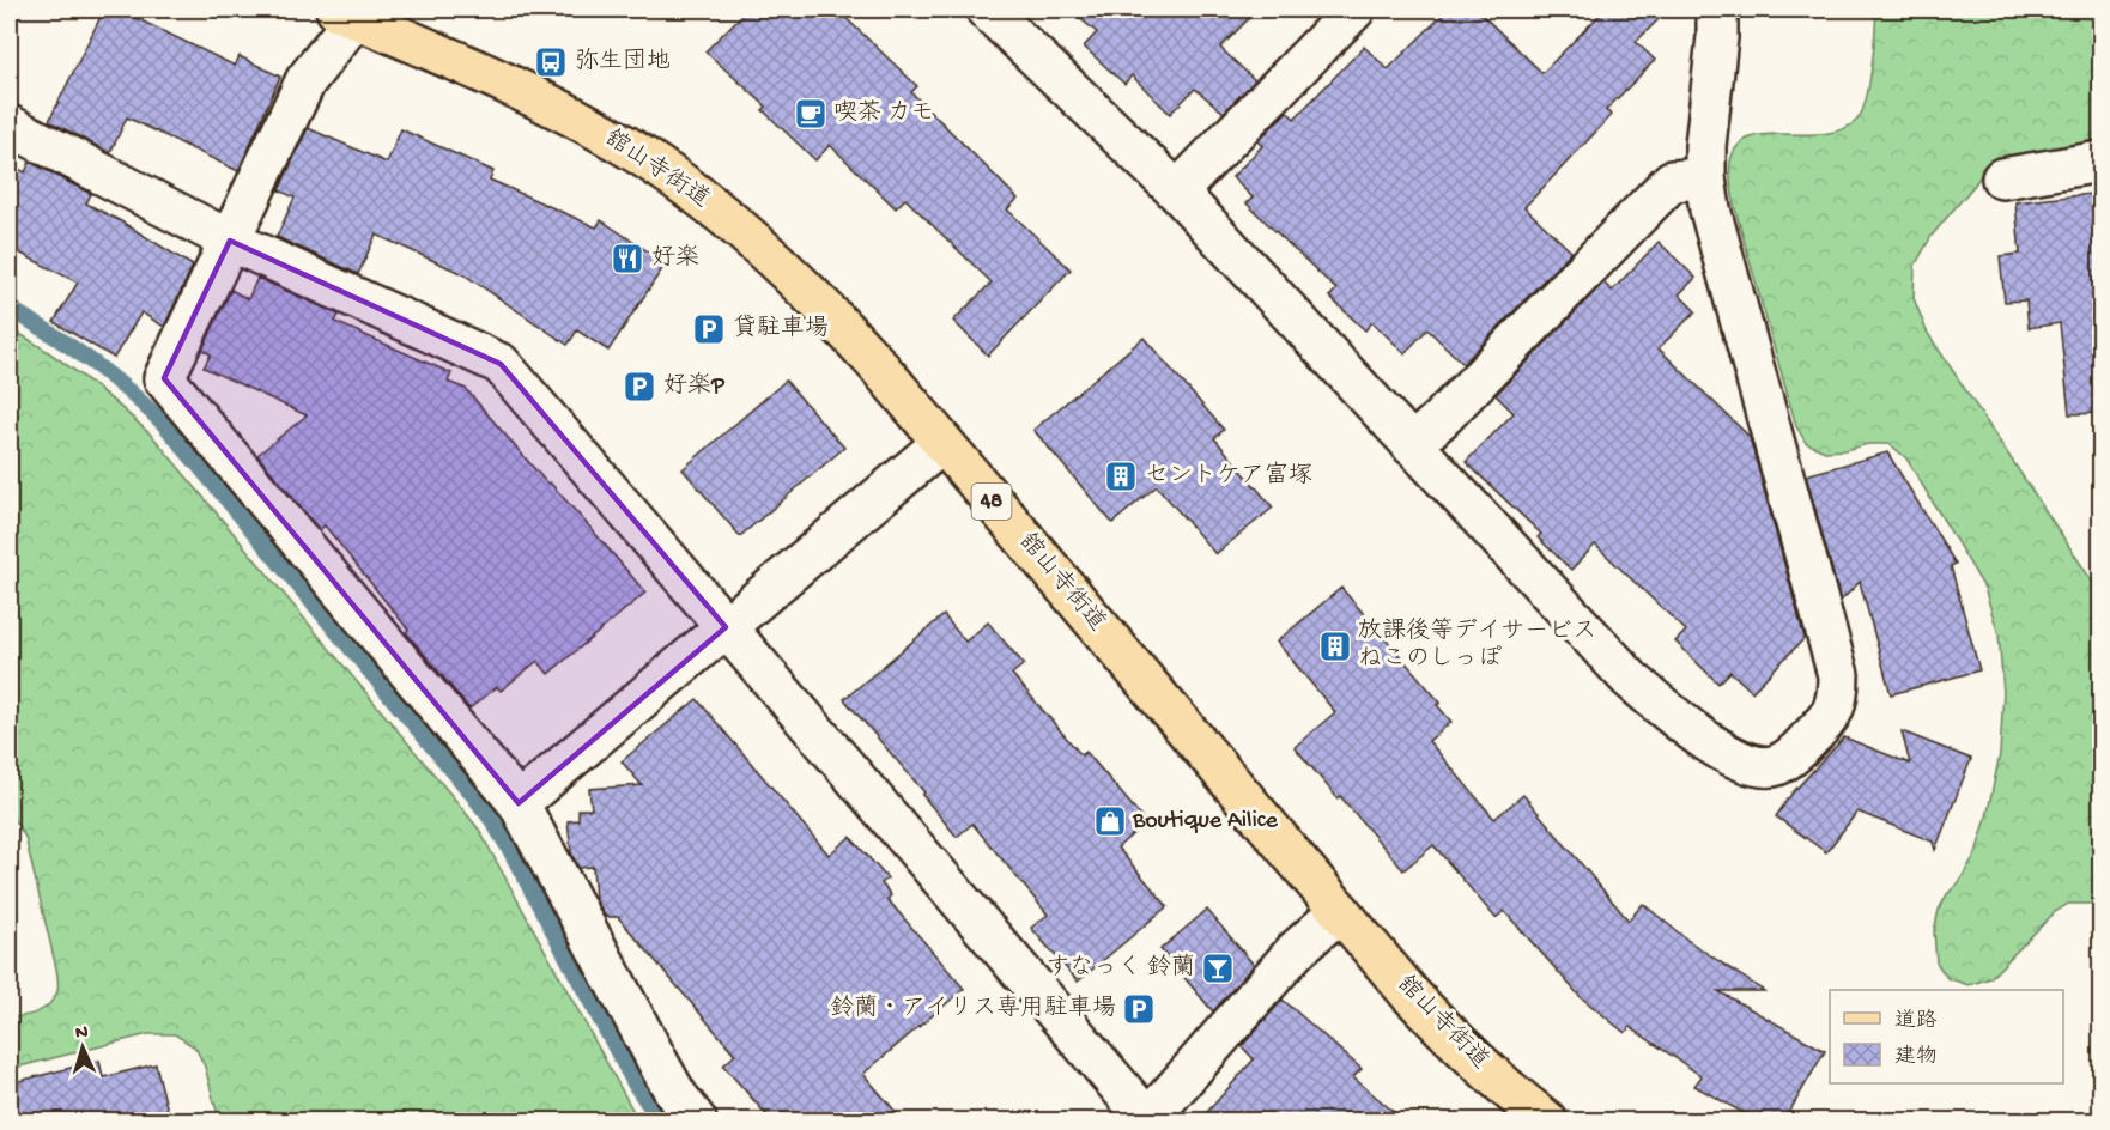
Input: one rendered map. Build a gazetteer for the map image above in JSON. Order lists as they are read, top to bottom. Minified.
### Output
{"streets":{"main road":["舘山寺街道","48"]},"places":{"bus stop":["弥生団地"],"cafe":["喫茶 カモ"],"restaurant":["好楽"],"parking":["貸駐車場","好楽P","鈴蘭・アイリス専用駐車場"],"building":["セントケア富塚","放課後等デイサービス ねこのしっぽ"],"shop":["Boutique Ailice"],"bar":["すなっく 鈴蘭"]},"legend":["道路","建物"],"north":"top"}
